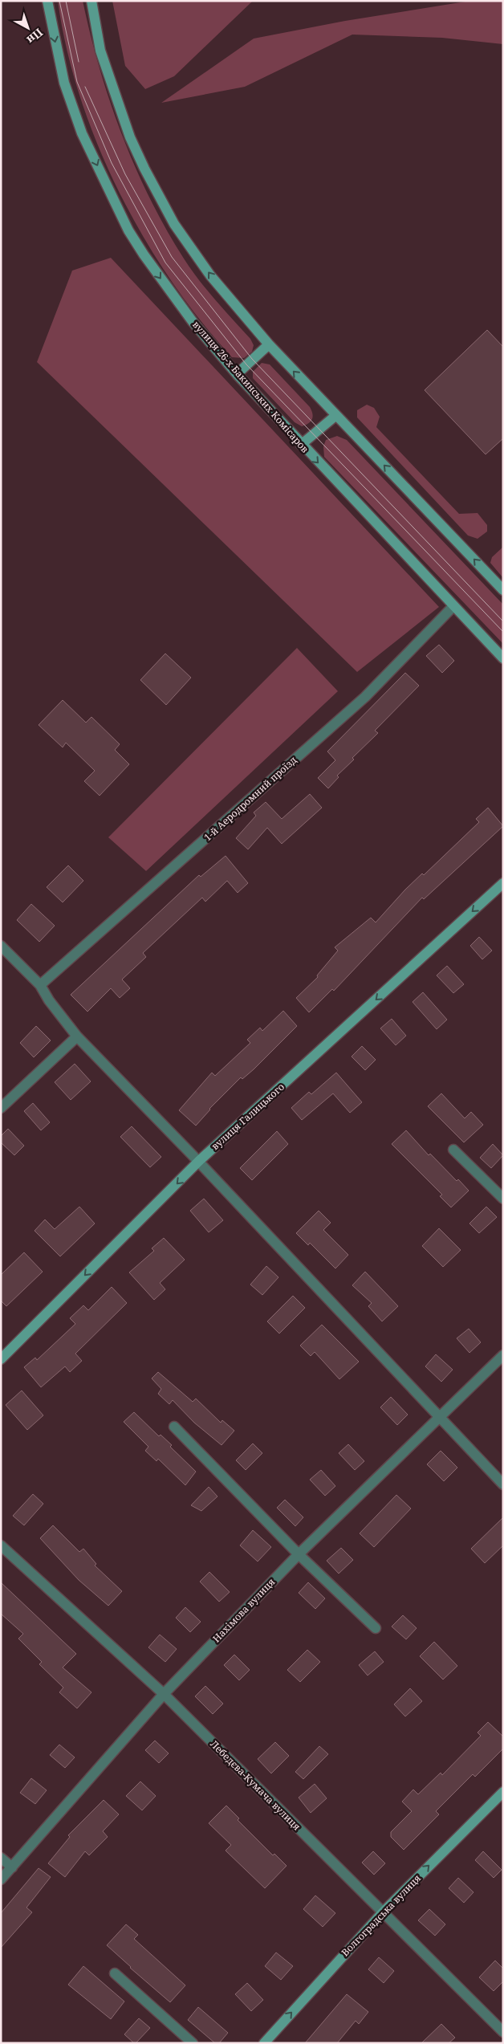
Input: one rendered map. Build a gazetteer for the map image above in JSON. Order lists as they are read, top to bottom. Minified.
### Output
{"streets":{"street":["вулиця 26-х Бакинських Комісаров","1-й Аеродромний проїзд","вулиця Галицького","Нахімова вулиця","Лебедєва-Кумача вулиця","Волгоградська вулиця"]},"crossings":[["вулиця 26-х Бакинських Комісаров","1-й Аеродромний проїзд"],["Нахімова вулиця","Лебедєва-Кумача вулиця"],["Лебедєва-Кумача вулиця","Волгоградська вулиця"]],"one_way":["вулиця Галицького","Волгоградська вулиця"],"north":"bottom right"}
